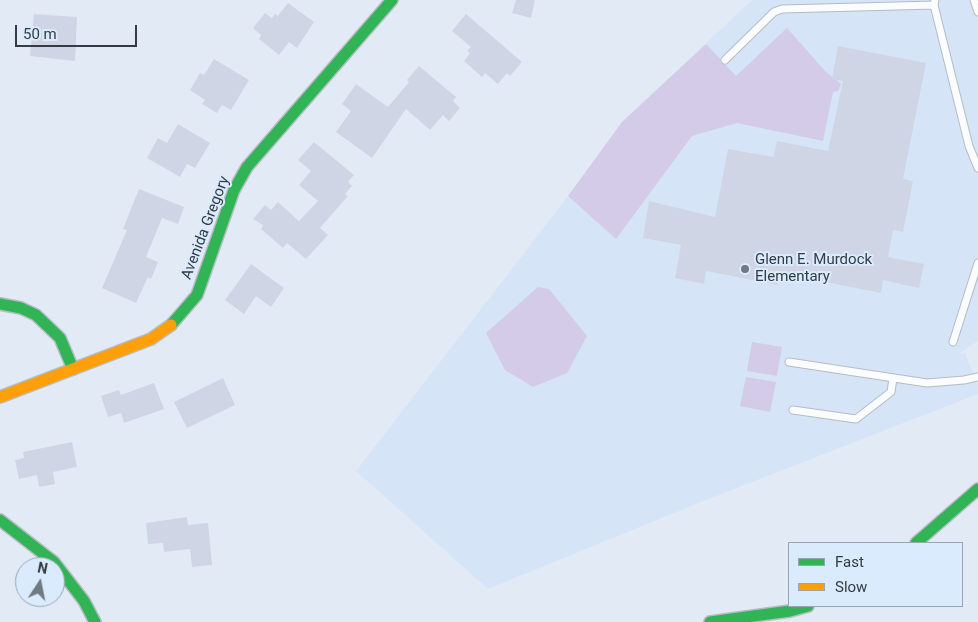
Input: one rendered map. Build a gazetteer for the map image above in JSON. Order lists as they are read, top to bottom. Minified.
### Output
{"streets":{"street":["Avenida Gregory"]},"places":["Glenn E. Murdock Elementary"],"legend":["Fast","Slow"],"scale_bar":"50 m","north":"top"}
